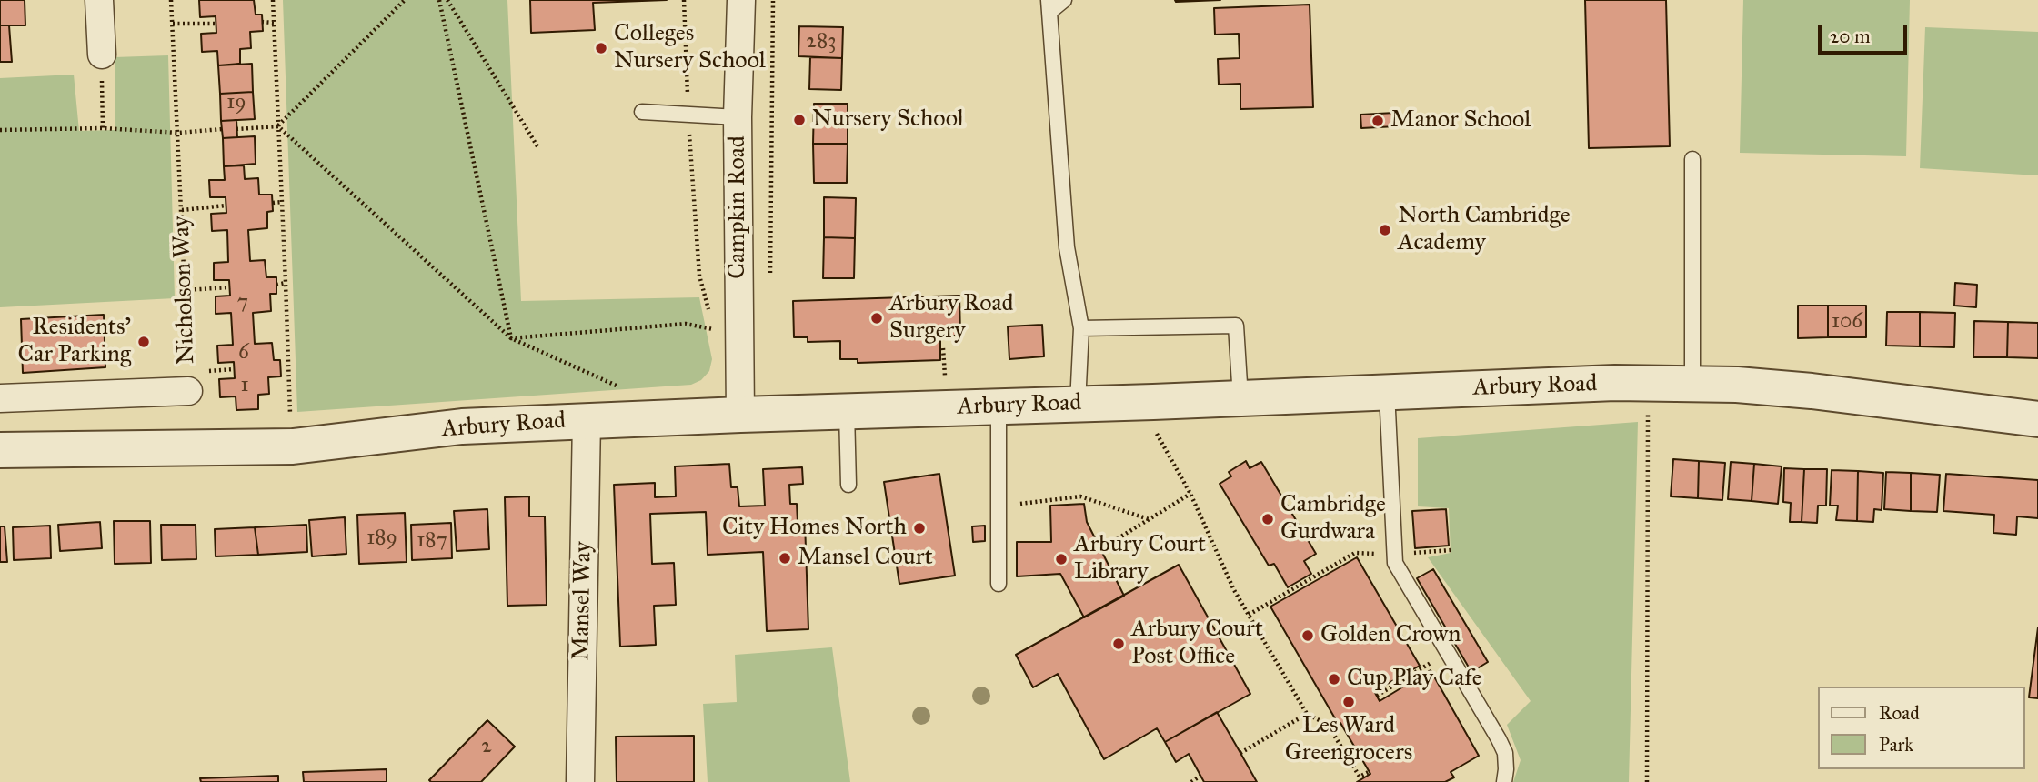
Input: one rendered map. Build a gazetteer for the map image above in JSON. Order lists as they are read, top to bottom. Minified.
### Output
{"streets":{"street":["Campkin Road","Nicholson Way","Arbury Road","Mansel Way"]},"crossings":[["Campkin Road","Arbury Road"],["Arbury Road","Mansel Way"]],"places":["Colleges Nursery School","Nursery School","Manor School","North Cambridge Academy","Arbury Road Surgery","Residents' Car Parking","Cambridge Gurdwara","City Homes North","Mansel Court","Arbury Court Library","Golden Crown","Arbury Court Post Office","Cup Play Cafe","Les Ward Greengrocers"],"house_numbers":["283","19","7","106","6","1","189","187","2"],"legend":["Road","Park"],"scale_bar":"20 m"}
